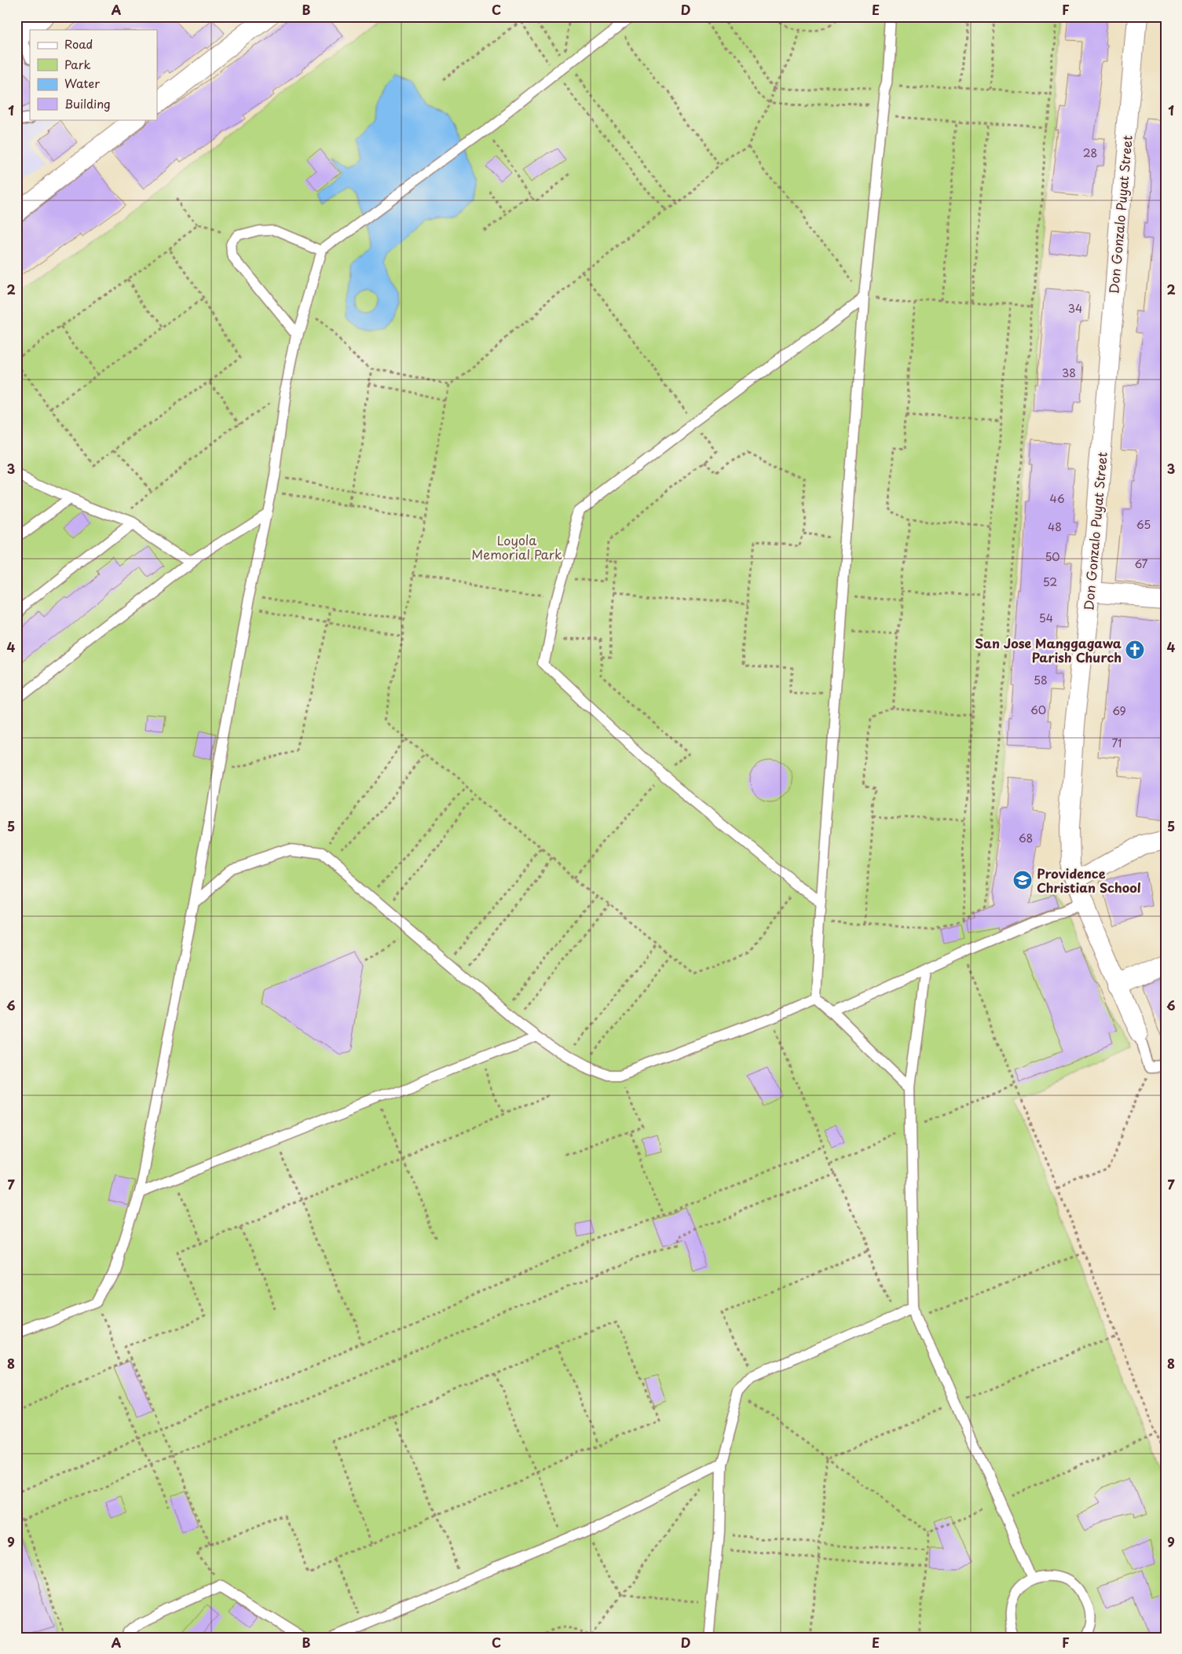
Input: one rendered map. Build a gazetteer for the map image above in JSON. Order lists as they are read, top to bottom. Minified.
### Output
{"streets":{"street":["Don Gonzalo Puyat Street"]},"parks":["Loyola Memorial Park"],"places":{"church":["San Jose Manggagawa Parish Church"],"school or university":["Providence Christian School"]},"house_numbers":["28","34","38","46","65","48","50","67","52","54","58","60","69","71","68"],"legend":["Road","Park","Water","Building"],"grid":{"columns":["A","B","C","D","E","F"],"rows":["1","2","3","4","5","6","7","8","9"]}}
